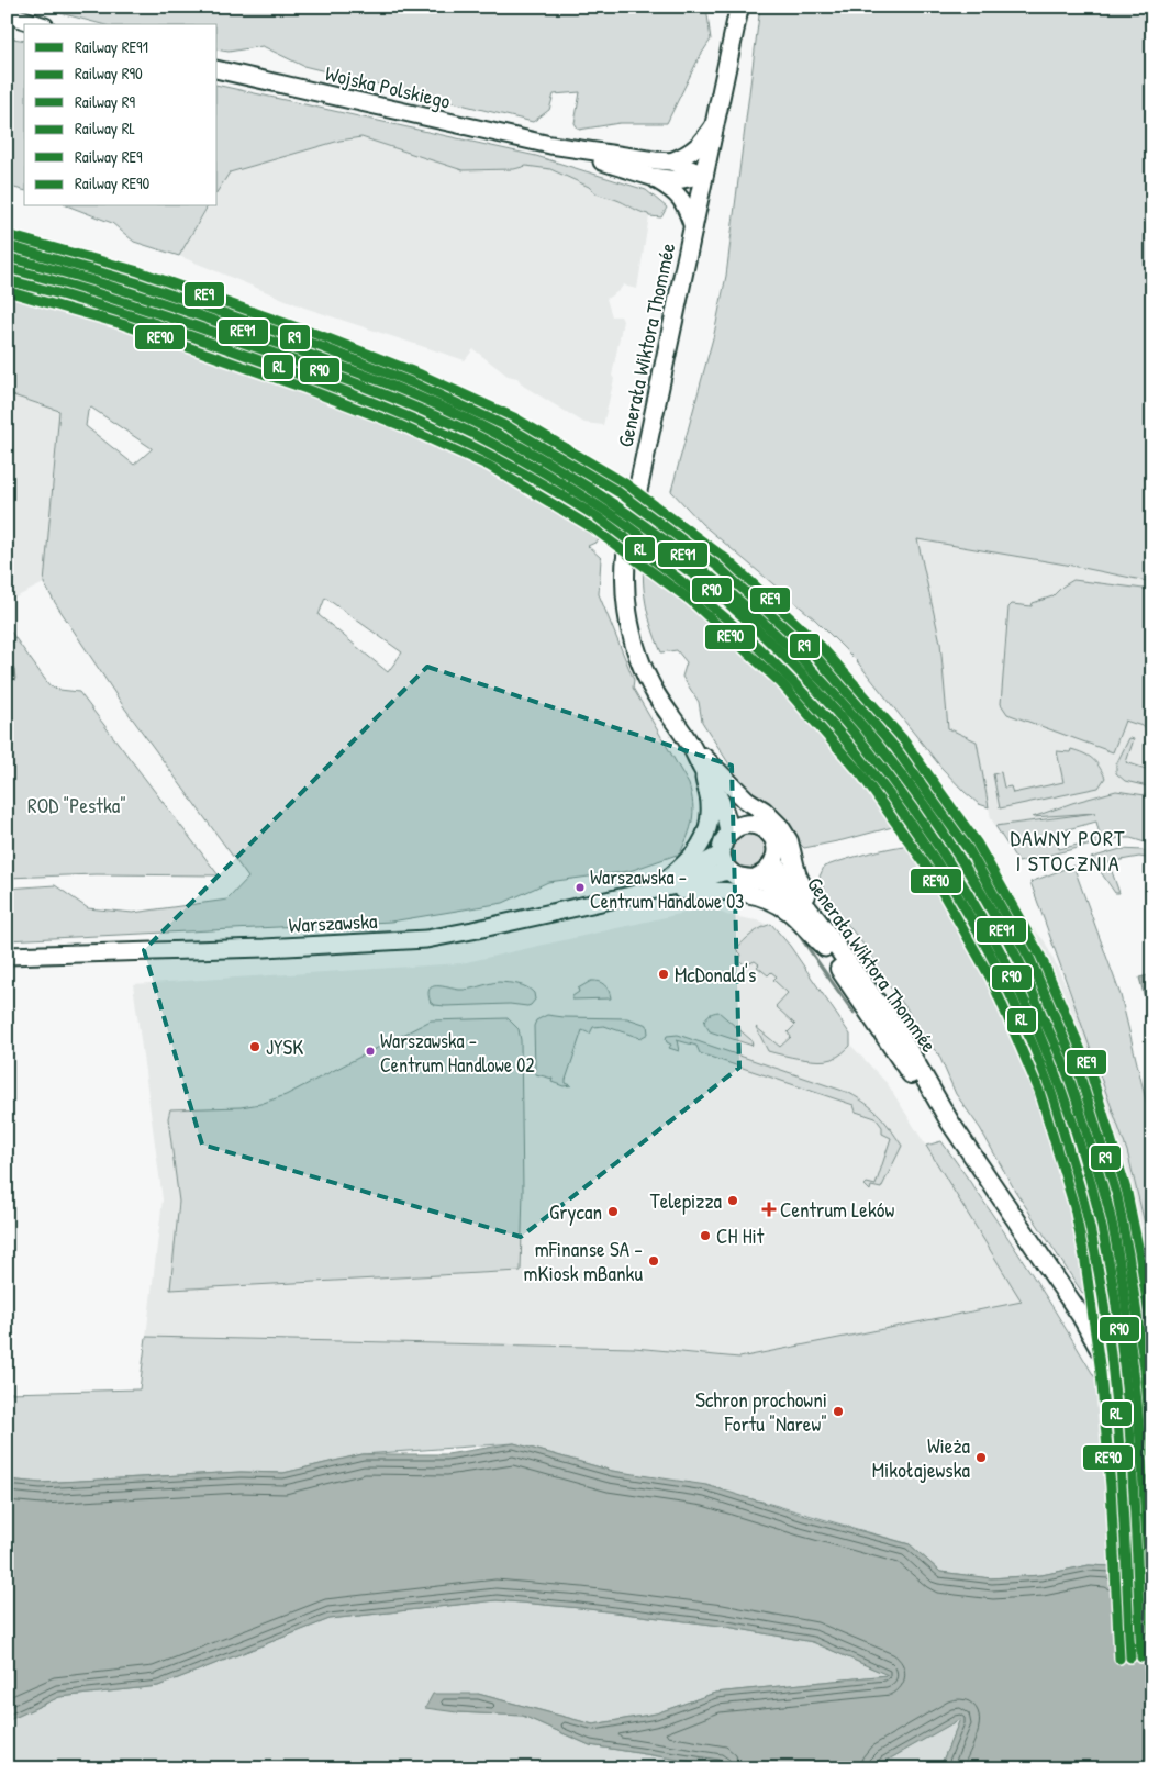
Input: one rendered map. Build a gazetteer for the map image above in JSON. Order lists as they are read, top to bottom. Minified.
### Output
{"streets":{"main road":["Wojska Polskiego","Generała Wiktora Thommée","Warszawska"]},"crossings":[["Wojska Polskiego","Generała Wiktora Thommée"],["Generała Wiktora Thommée","Warszawska"]],"districts":["DAWNY PORT I STOCZNIA"],"parks":["ROD \"Pestka\""],"places":{"other":["Warszawska - Centrum Handlowe 03","McDonald's","JYSK","Warszawska - Centrum Handlowe 02","Telepizza","Grycan","CH Hit","mFinanse SA - mKiosk mBanku","Schron prochowni Fortu \"Narew\"","Wieża Mikołajewska"],"health":["Centrum Leków"]},"lines":["rail line RE9","rail line R9","rail line RE91","rail line R90","rail line RL","rail line RE90"],"legend":["Railway RE91","Railway R90","Railway R9","Railway RL","Railway RE9","Railway RE90"]}
